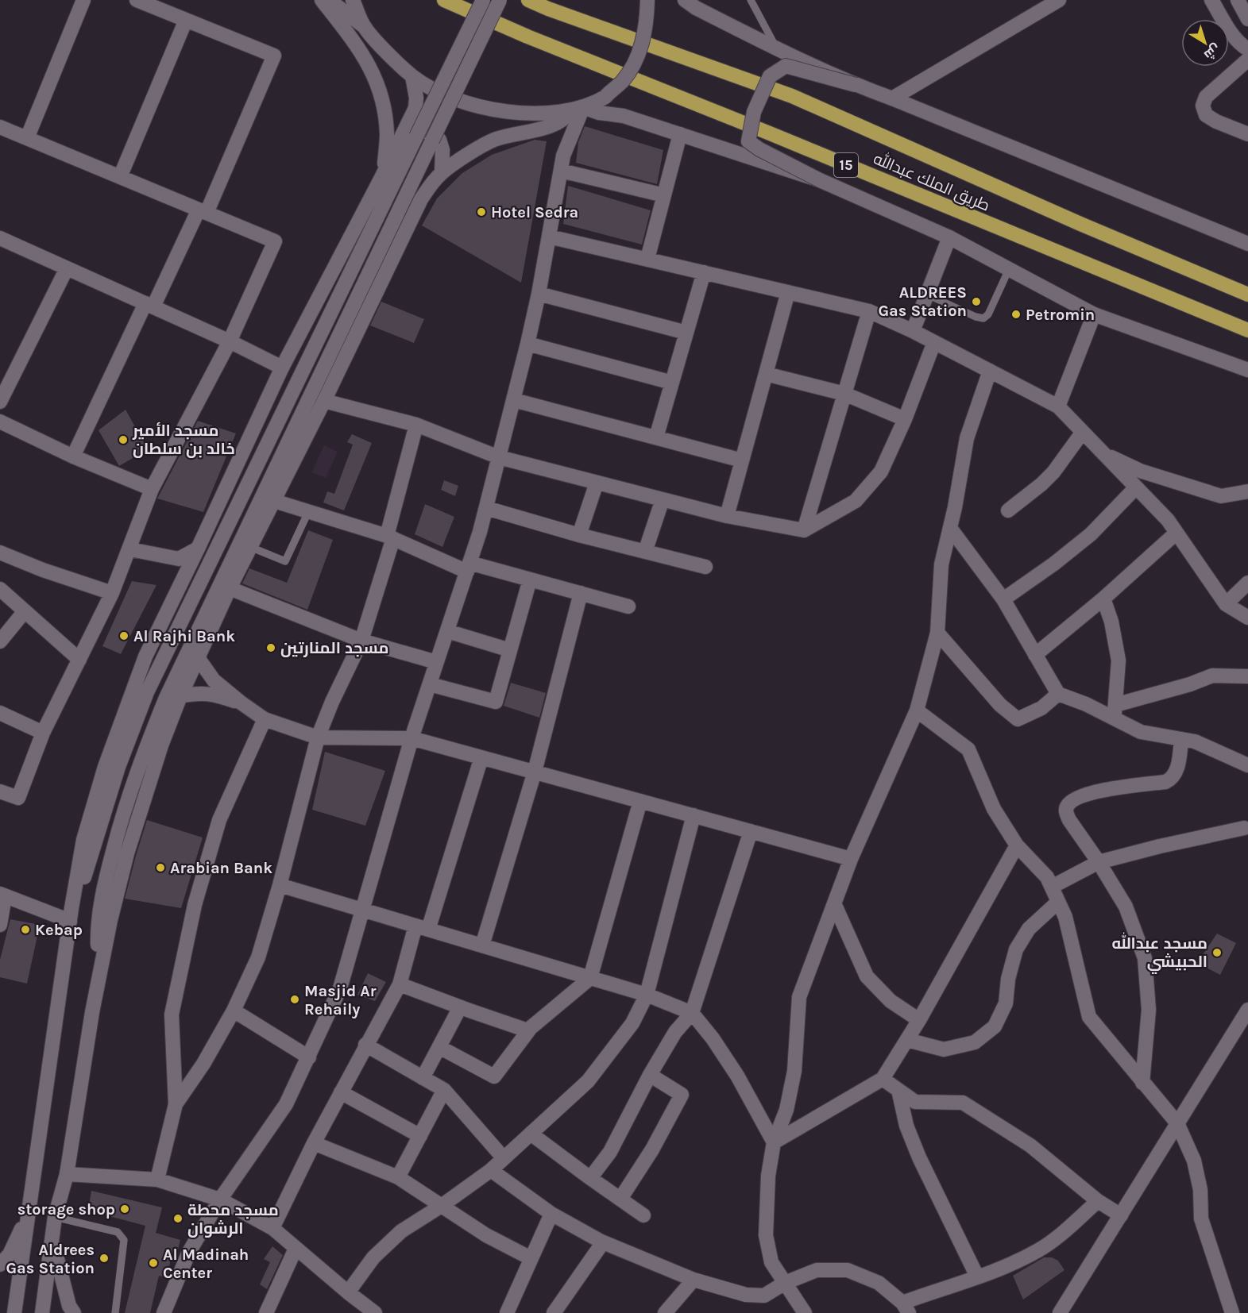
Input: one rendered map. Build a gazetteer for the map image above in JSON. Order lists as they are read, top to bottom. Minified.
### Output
{"streets":{"highway":["15","طريق الملك عبدالله"]},"places":["Hotel Sedra","ALDREES Gas Station","Petromin","مسجد الأمير خالد بن سلطان","Al Rajhi Bank","مسجد المنارتين","Arabian Bank","Kebap","مسجد عبدالله الحبيشي","Masjid Ar Rehaily","storage shop","مسجد محطة الرشوان","Aldrees Gas Station","Al Madinah Center"],"north":"bottom right"}
